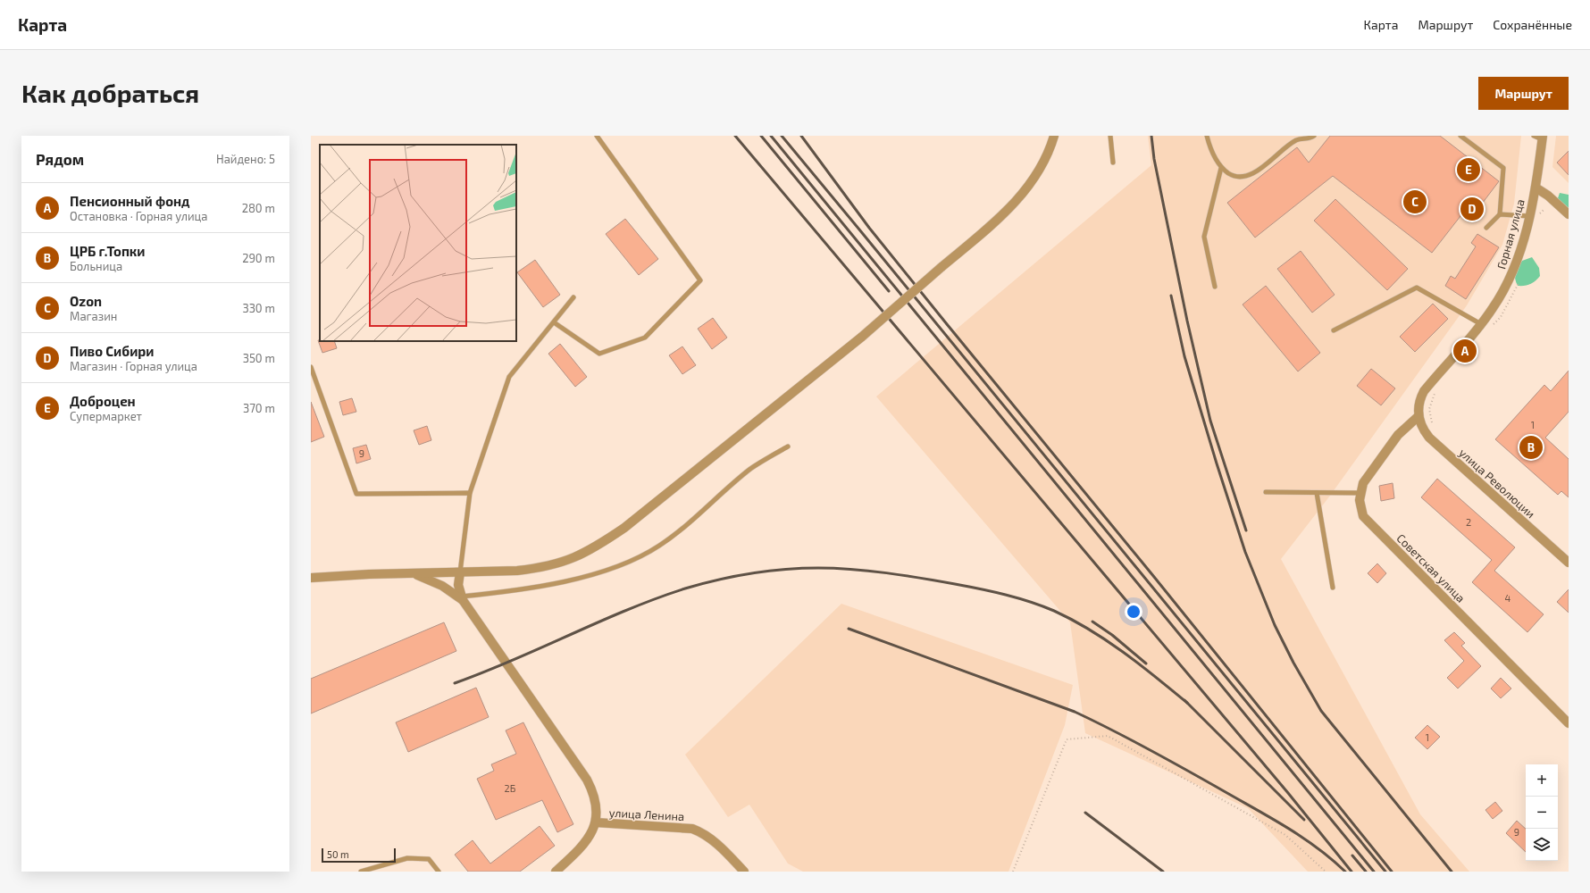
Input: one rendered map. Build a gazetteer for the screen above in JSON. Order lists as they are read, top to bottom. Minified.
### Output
{"streets":{"street":["Горная улица","улица Революции","Советская улица","улица Ленина"]},"crossings":[["Горная улица","улица Революции"],["Горная улица","Советская улица"],["улица Революции","Советская улица"]],"house_numbers":["1","9","2","4","1","2Б","9"],"scale_bar":"50 m","page":{"header":"Карта","nav":["Карта","Маршрут","Сохранённые"],"buttons":"Маршрут","title":"Как добраться","heading":["Рядом","Найдено: 5"],"pins":["E","C","D","A","B"],"list":[{"mark":"A","name":"Пенсионный фонд","note":"Остановка · Горная улица","value":"280 m"},{"mark":"B","name":"ЦРБ г.Топки","note":"Больница","value":"290 m"},{"mark":"C","name":"Ozon","note":"Магазин","value":"330 m"},{"mark":"D","name":"Пиво Сибири","note":"Магазин · Горная улица","value":"350 m"},{"mark":"E","name":"Доброцен","note":"Супермаркет","value":"370 m"}],"map_buttons":["+","−"],"scale":"50 m"}}
